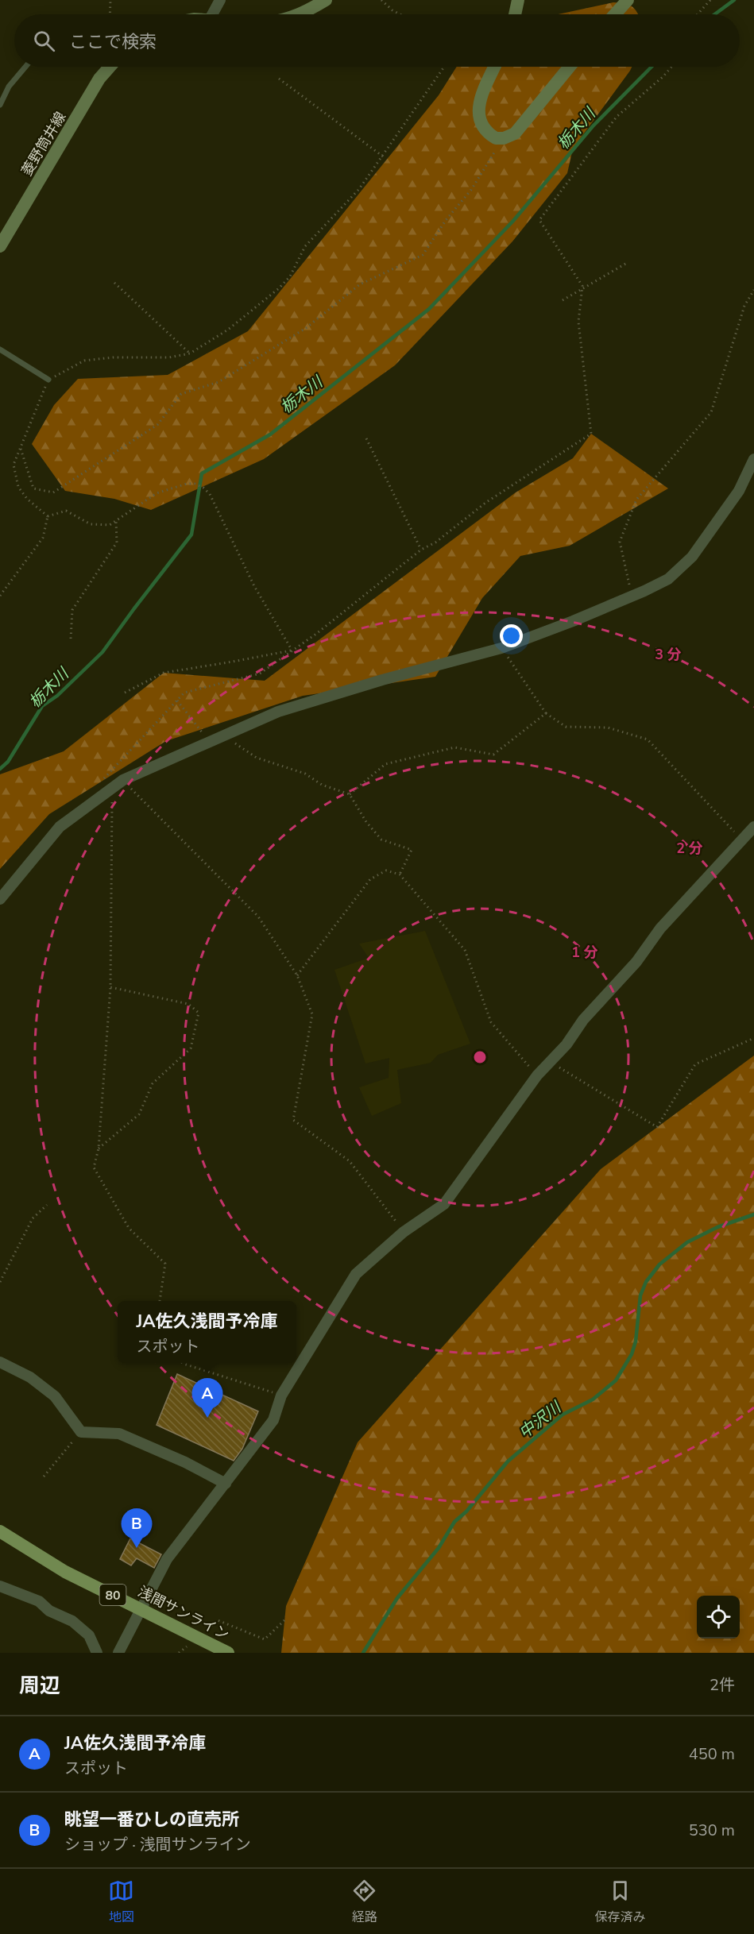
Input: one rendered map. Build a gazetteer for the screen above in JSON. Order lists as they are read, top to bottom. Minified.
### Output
{"streets":{"main road":["菱野筒井線","80","浅間サンライン"]},"water":["栃木川","中沢川"],"page":{"search":"ここで検索","popup":["JA佐久浅間予冷庫","スポット"],"pins":["A","B"],"heading":["周辺","2件"],"list":[{"mark":"A","name":"JA佐久浅間予冷庫","note":"スポット","value":"450 m"},{"mark":"B","name":"眺望一番ひしの直売所","note":"ショップ · 浅間サンライン","value":"530 m"}],"nav":["地図","経路","保存済み"]},"rings":["3 分","2 分","1 分"]}
